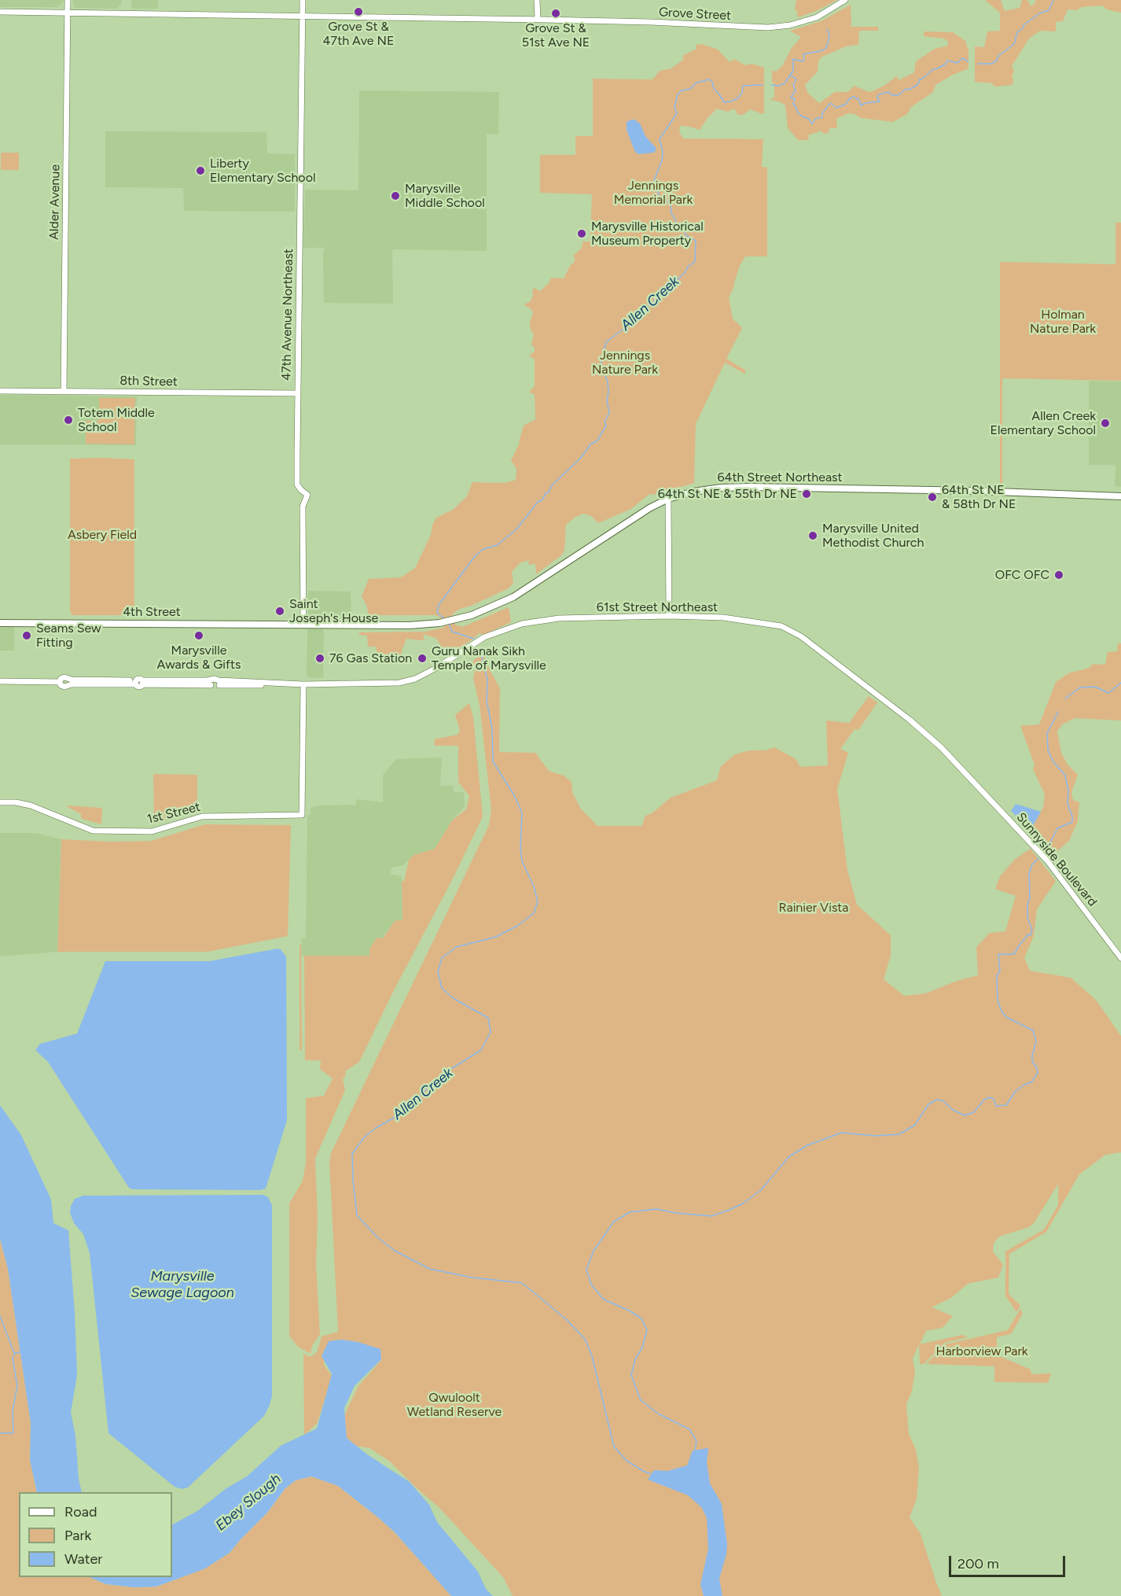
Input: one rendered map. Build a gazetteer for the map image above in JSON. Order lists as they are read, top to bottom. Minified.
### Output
{"streets":{"main road":["64th Street Northeast","4th Street"],"street":["Grove Street","Alder Avenue","47th Avenue Northeast","8th Street","61st Street Northeast","1st Street","Sunnyside Boulevard"]},"crossings":[["Grove Street","Alder Avenue"],["Grove Street","47th Avenue Northeast"],["Alder Avenue","8th Street"],["47th Avenue Northeast","8th Street"],["47th Avenue Northeast","64th Street Northeast"],["47th Avenue Northeast","4th Street"],["64th Street Northeast","4th Street"],["61st Street Northeast","1st Street"],["61st Street Northeast","Sunnyside Boulevard"]],"water":["Allen Creek","Marysville Sewage Lagoon","Ebey Slough"],"parks":["Jennings Memorial Park","Holman Nature Park","Jennings Nature Park","Asbery Field","Rainier Vista","Harborview Park","Qwuloolt Wetland Reserve"],"places":["Grove St & 47th Ave NE","Grove St & 51st Ave NE","Liberty Elementary School","Marysville Middle School","Marysville Historical Museum Property","Totem Middle School","Allen Creek Elementary School","64th St NE & 55th Dr NE","64th St NE & 58th Dr NE","Marysville United Methodist Church","OFC OFC","Saint Joseph's House","Seams Sew Fitting","Marysville Awards & Gifts","76 Gas Station","Guru Nanak Sikh Temple of Marysville"],"legend":["Road","Park","Water"],"scale_bar":"200 m"}
